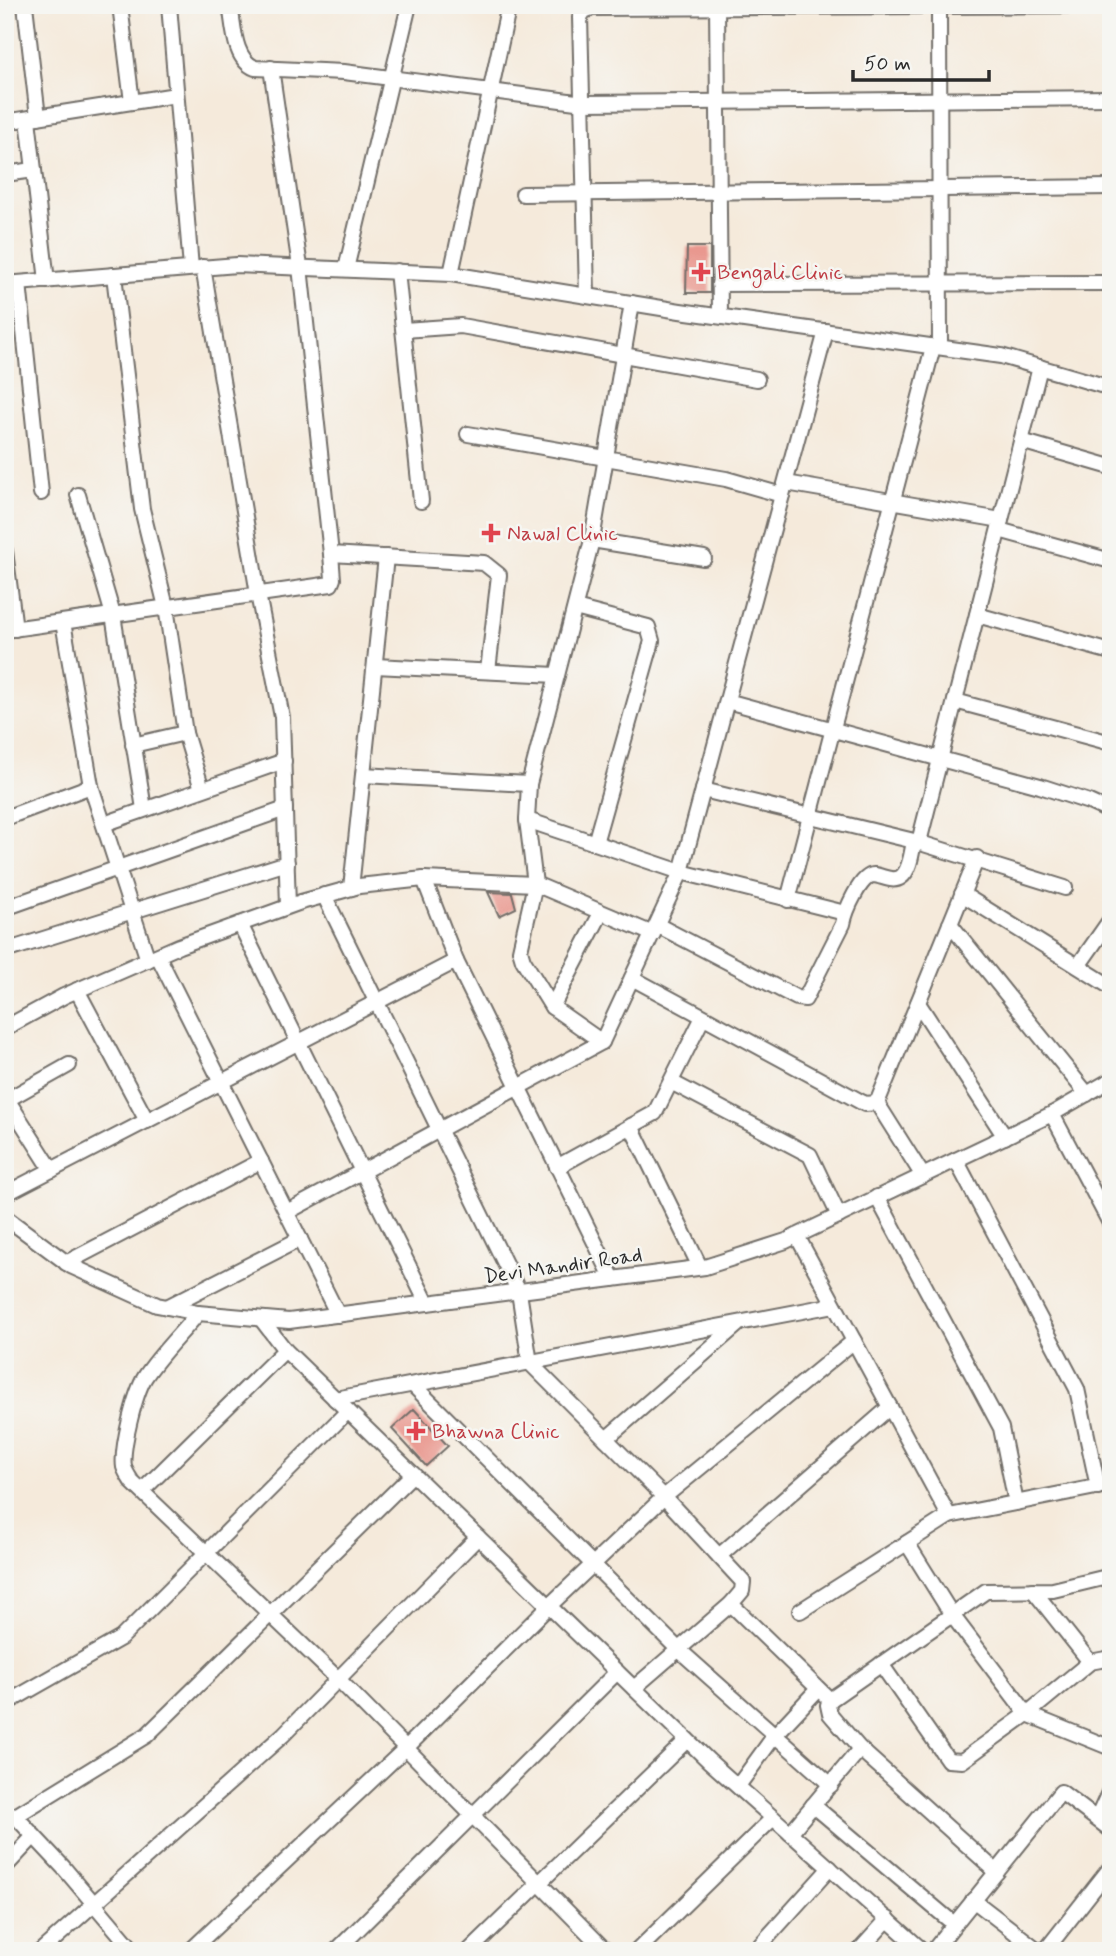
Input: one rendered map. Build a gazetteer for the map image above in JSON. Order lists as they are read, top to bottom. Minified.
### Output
{"streets":{"street":["Devi Mandir Road"]},"places":{"health":["Bengali Clinic","Nawal Clinic","Bhawna Clinic"]},"scale_bar":"50 m"}
